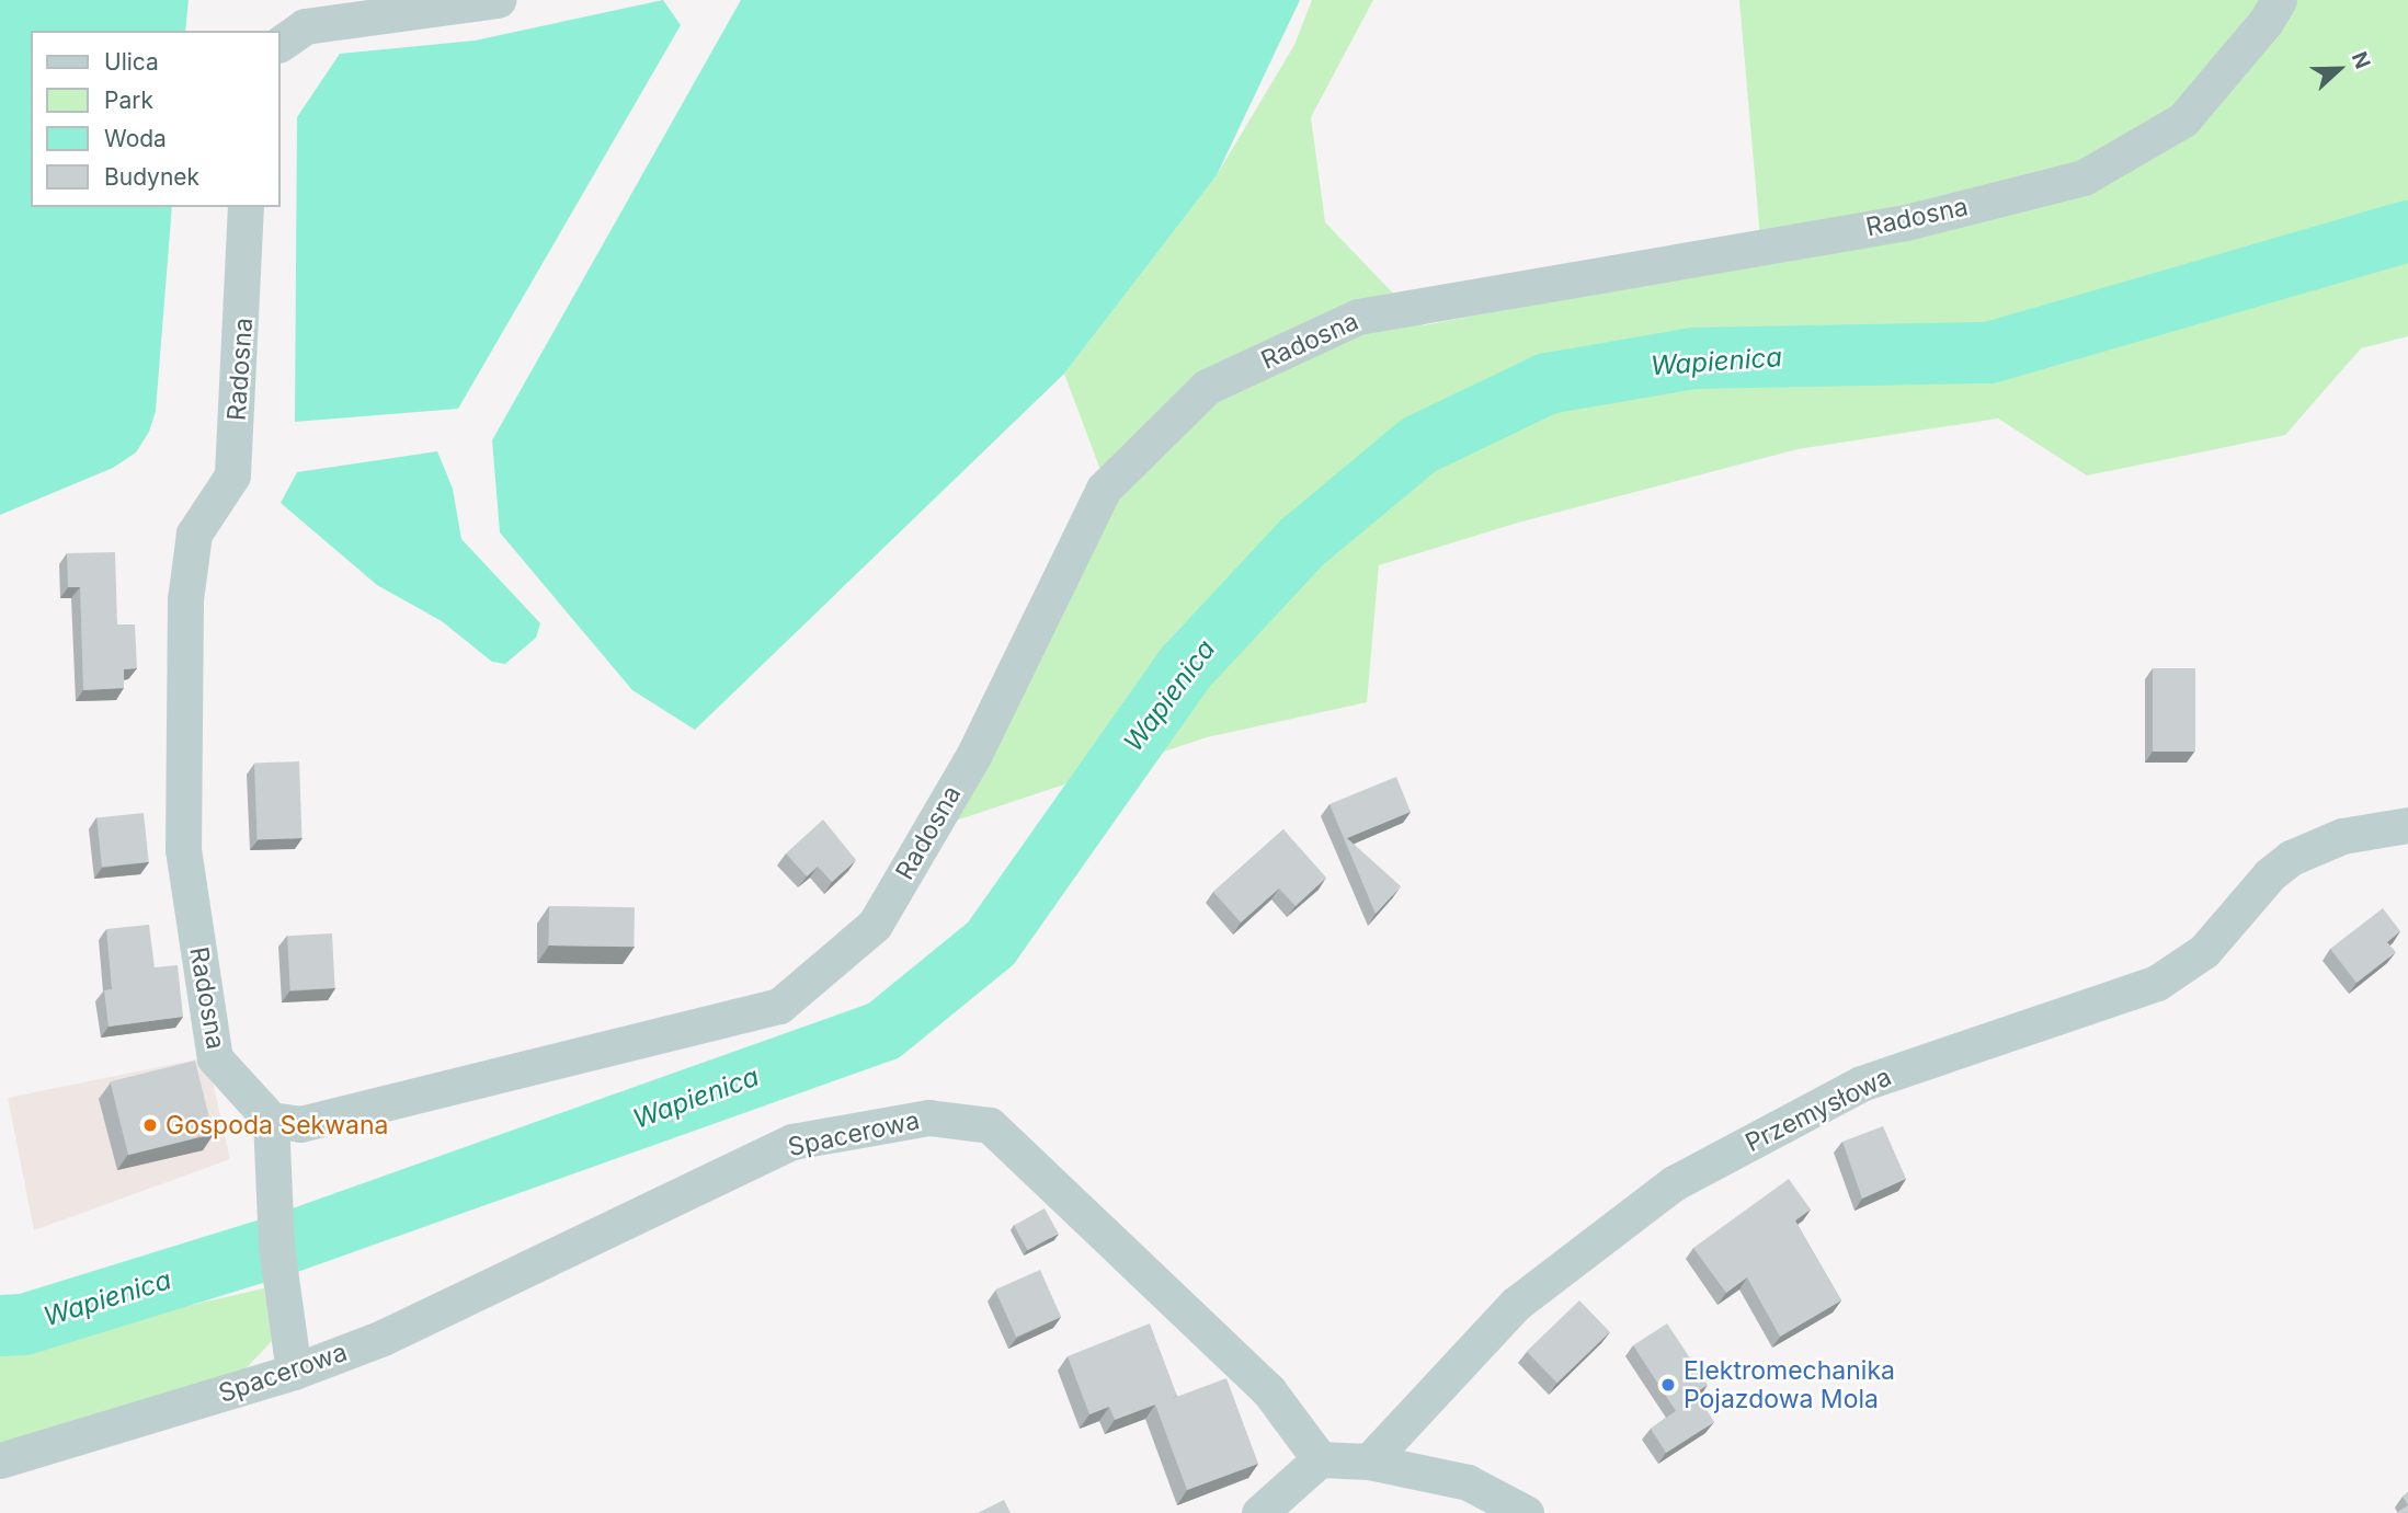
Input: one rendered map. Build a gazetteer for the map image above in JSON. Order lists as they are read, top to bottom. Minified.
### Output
{"streets":{"street":["Radosna","Przemysłowa","Spacerowa"]},"water":["Wapienica"],"places":["Gospoda Sekwana","Elektromechanika Pojazdowa Mola"],"legend":["Ulica","Park","Woda","Budynek"],"north":"right"}
